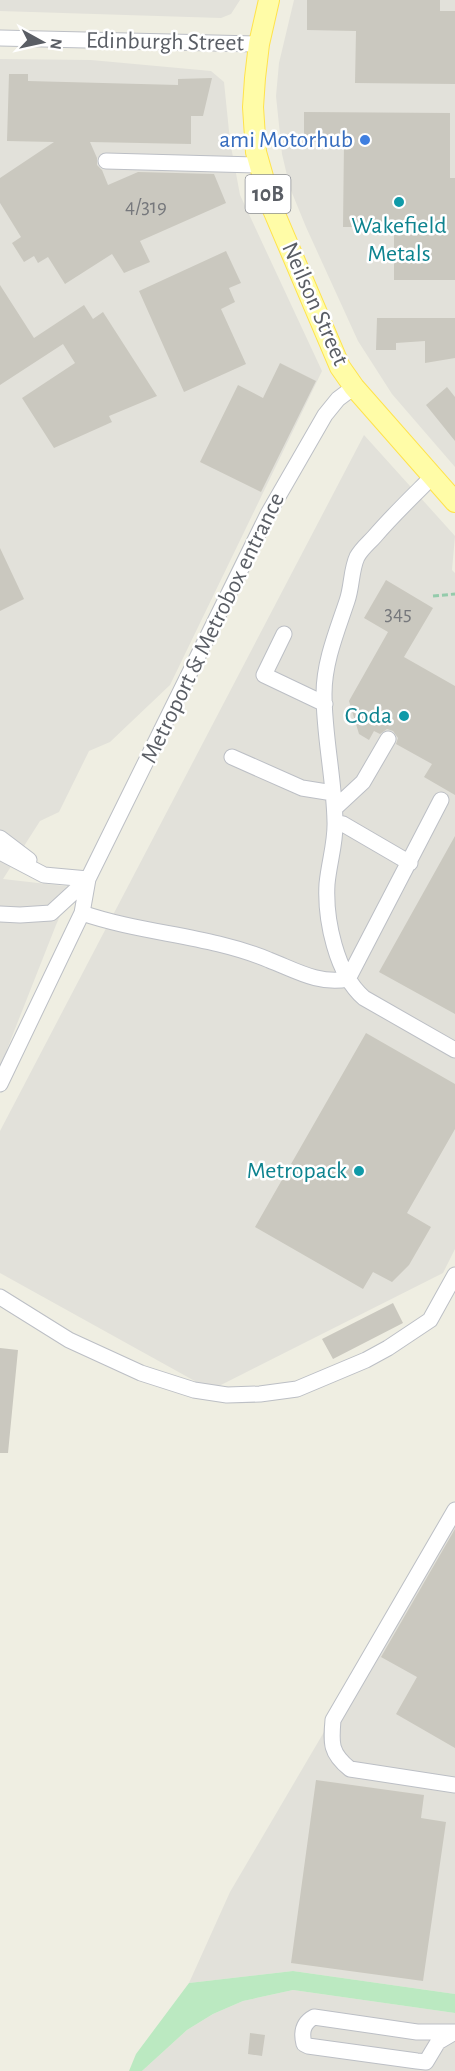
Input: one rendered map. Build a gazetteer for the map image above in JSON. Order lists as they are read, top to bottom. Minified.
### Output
{"streets":{"main road":["10B","Neilson Street"],"street":["Edinburgh Street","Metroport & Metrobox entrance"]},"crossings":[["Edinburgh Street","Neilson Street"],["Neilson Street","Metroport & Metrobox entrance"]],"places":["ami Motorhub","Wakefield Metals","Coda","Metropack"],"house_numbers":["4/319","345"],"north":"right"}
